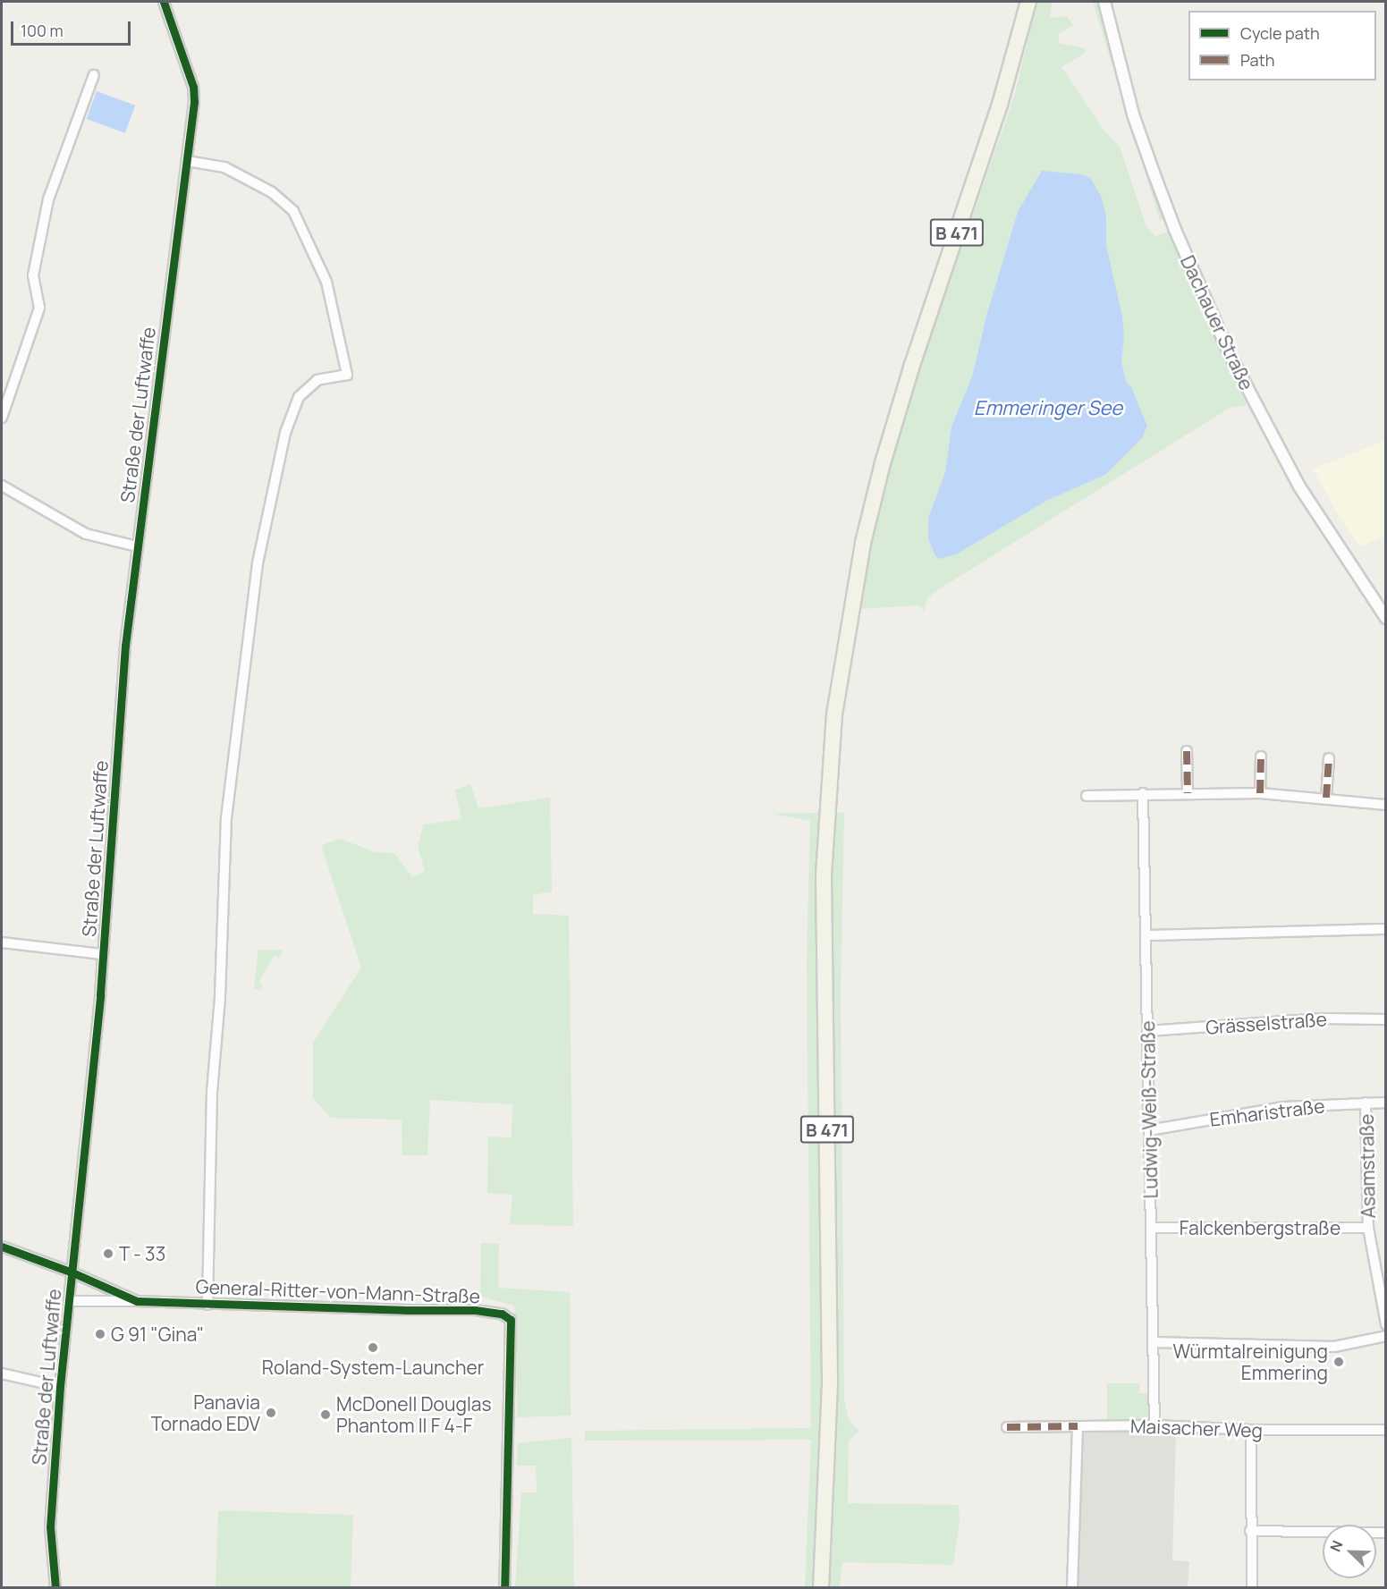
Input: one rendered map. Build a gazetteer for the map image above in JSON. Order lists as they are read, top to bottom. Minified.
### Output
{"streets":{"highway":["B 471"],"street":["Dachauer Straße","Straße der Luftwaffe","Grässelstraße","Ludwig-Weiß-Straße","Emharistraße","Asamstraße","Falckenbergstraße","General-Ritter-von-Mann-Straße","Maisacher Weg"]},"crossings":[["Straße der Luftwaffe","General-Ritter-von-Mann-Straße"],["Grässelstraße","Ludwig-Weiß-Straße"],["Ludwig-Weiß-Straße","Emharistraße"],["Ludwig-Weiß-Straße","Falckenbergstraße"],["Ludwig-Weiß-Straße","Maisacher Weg"],["Emharistraße","Asamstraße"],["Asamstraße","Falckenbergstraße"]],"water":["Emmeringer See"],"places":["T - 33","G 91 \"Gina\"","Roland-System-Launcher","Würmtalreinigung Emmering","Panavia Tornado EDV","McDonell Douglas Phantom II F 4-F"],"legend":["Cycle path","Path"],"scale_bar":"100 m","north":"top left"}
